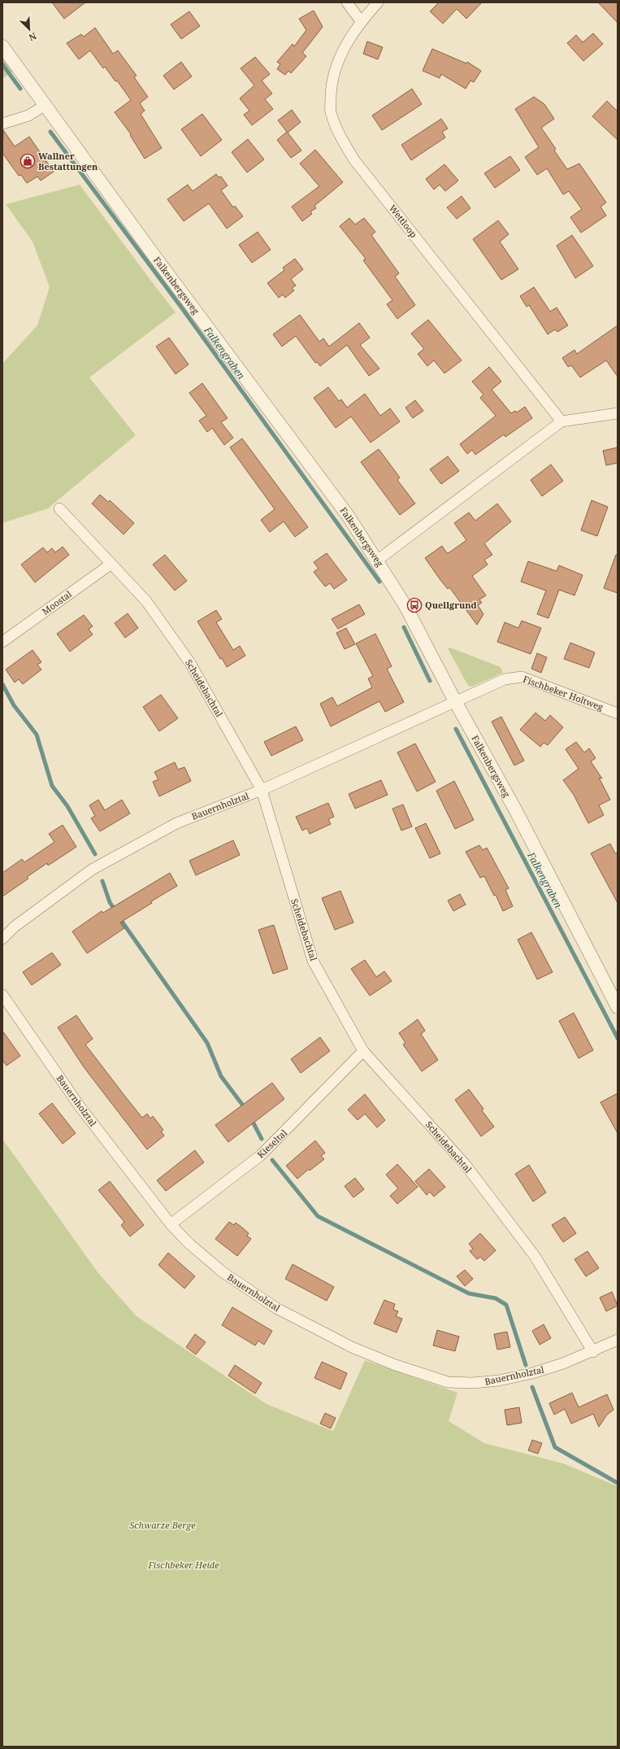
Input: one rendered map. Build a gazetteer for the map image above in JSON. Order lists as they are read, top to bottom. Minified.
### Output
{"streets":{"street":["Wettloop","Falkenbergsweg","Moostal","Scheidebachtal","Fischbeker Holtweg","Bauernholztal","Kieseltal"]},"crossings":[["Falkenbergsweg","Fischbeker Holtweg"],["Falkenbergsweg","Bauernholztal"],["Moostal","Scheidebachtal"],["Scheidebachtal","Bauernholztal"],["Scheidebachtal","Kieseltal"],["Fischbeker Holtweg","Bauernholztal"],["Bauernholztal","Kieseltal"]],"water":["Falkengraben"],"parks":["Schwarze Berge","Fischbeker Heide"],"places":{"shop":["Wallner Bestattungen"],"bus stop":["Quellgrund"]},"north":"bottom right"}
